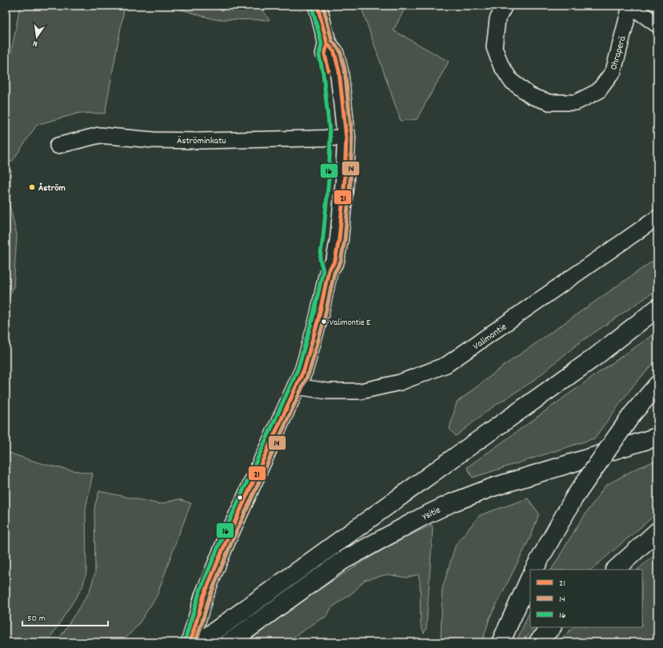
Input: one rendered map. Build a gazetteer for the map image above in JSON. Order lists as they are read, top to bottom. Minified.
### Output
{"streets":{"main road":["Ysitie"],"street":["Ohraperä","Äströminkatu","Valimontie"]},"places":["Åström","Valimontie E"],"lines":["transit line 21","transit line 14","transit line 16"],"legend":["21","14","16"],"scale_bar":"50 m","north":"bottom"}
